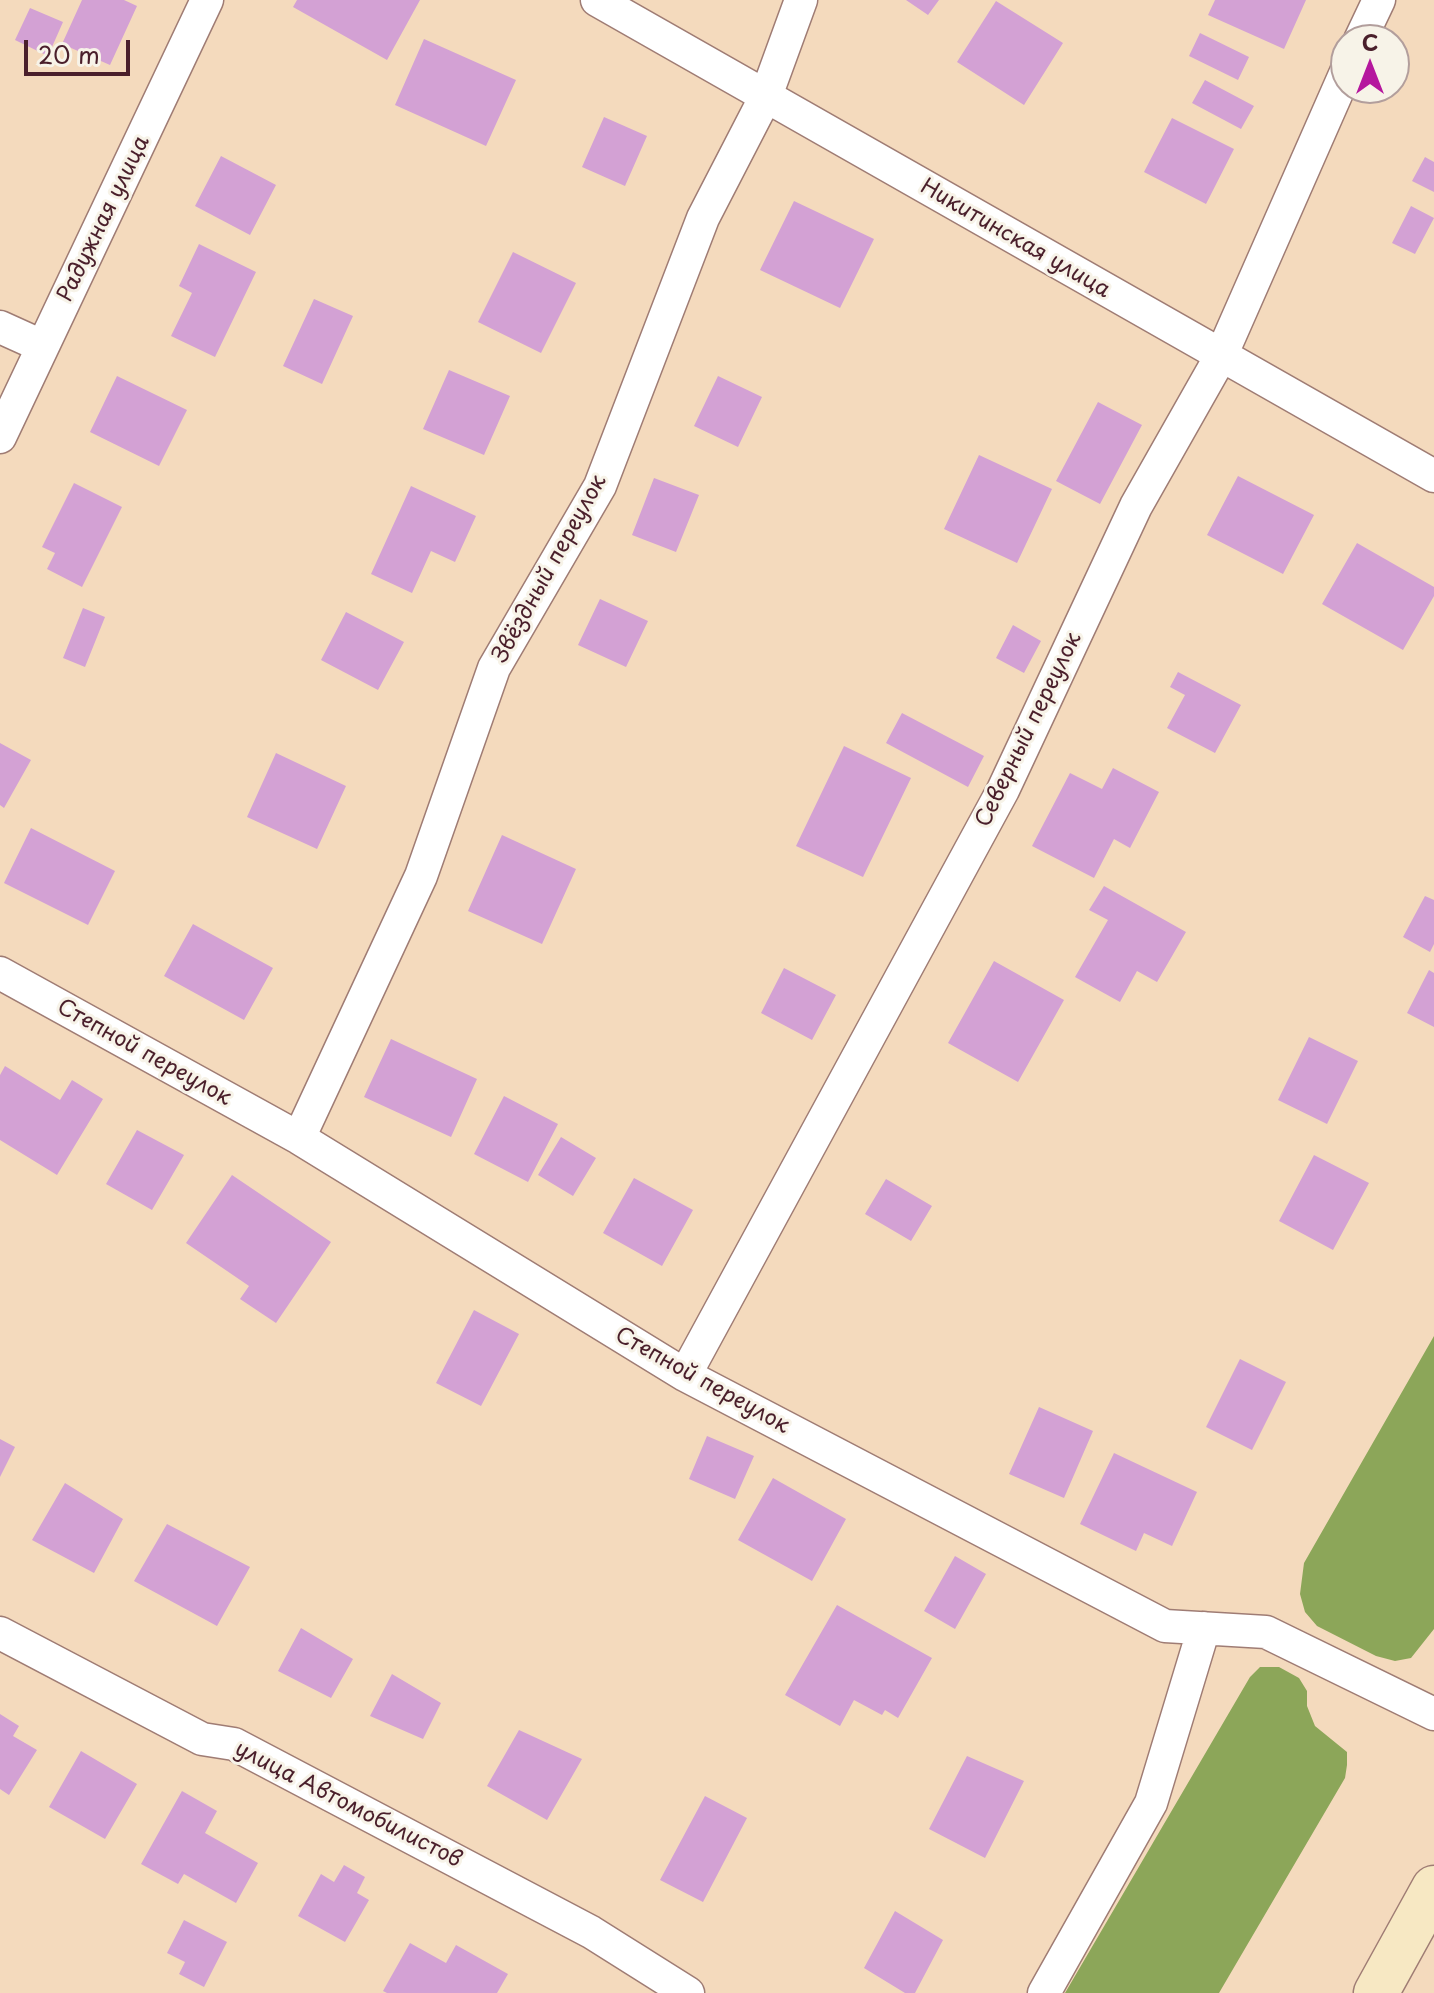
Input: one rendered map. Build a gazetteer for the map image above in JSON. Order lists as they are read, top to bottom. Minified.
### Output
{"streets":{"street":["Радужная улица","Никитинская улица","Звёздный переулок","Северный переулок","Степной переулок","улица Автомобилистов"]},"crossings":[["Никитинская улица","Звёздный переулок"],["Никитинская улица","Северный переулок"],["Звёздный переулок","Степной переулок"],["Северный переулок","Степной переулок"]],"scale_bar":"20 m","north":"top"}
